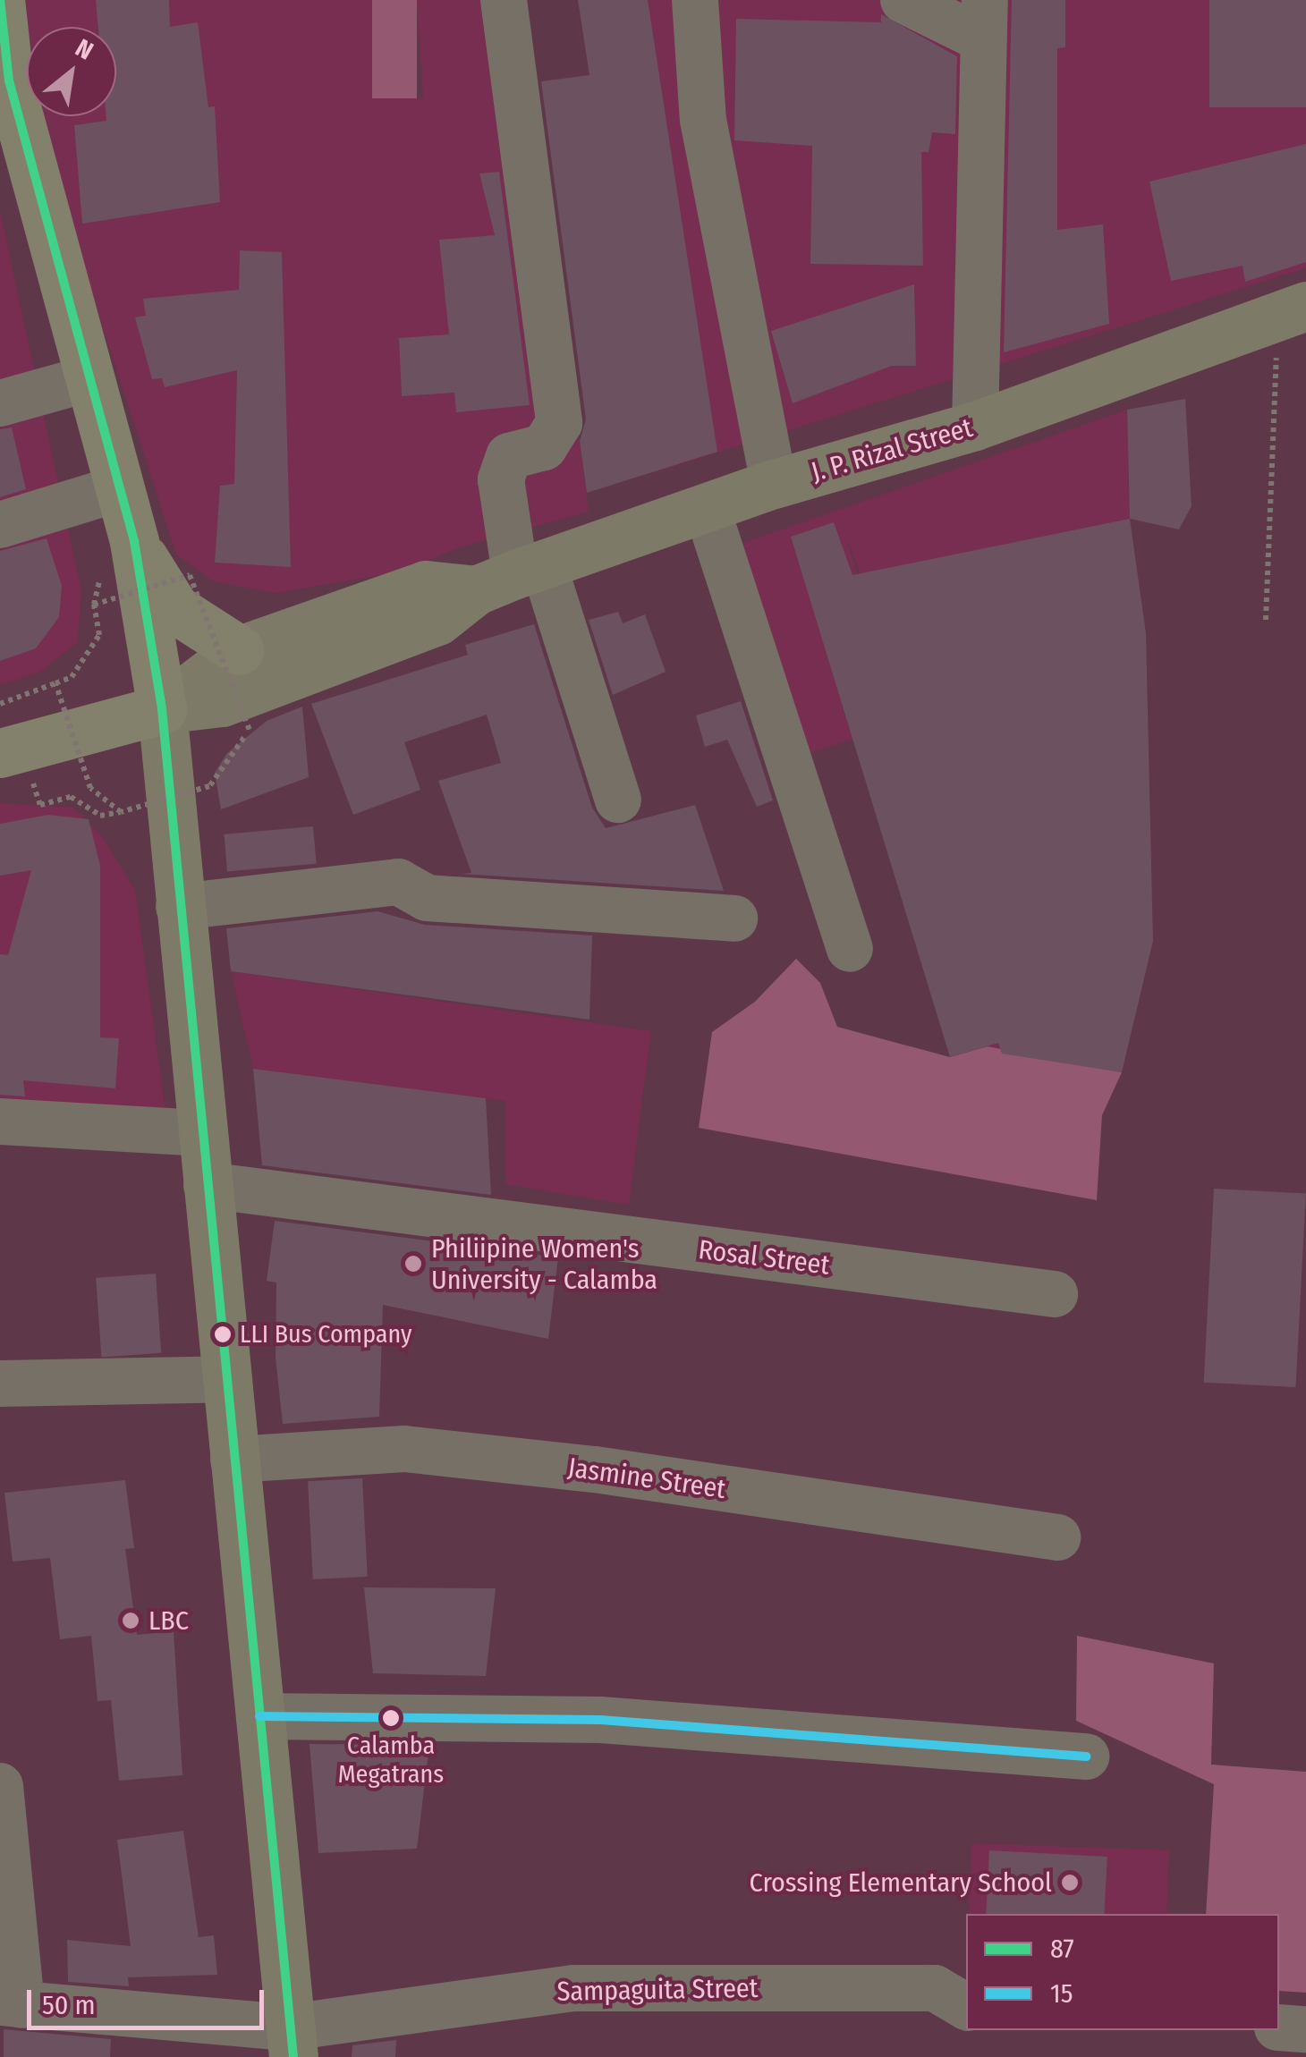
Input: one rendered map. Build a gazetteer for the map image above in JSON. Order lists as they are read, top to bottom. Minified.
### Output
{"streets":{"main road":["J. P. Rizal Street"],"street":["Rosal Street","Jasmine Street","Sampaguita Street"]},"places":["Philiipine Women's University - Calamba","LLI Bus Company","LBC","Calamba Megatrans","Crossing Elementary School"],"lines":["transit line 87","transit line 15"],"legend":["87","15"],"scale_bar":"50 m","north":"top right"}
